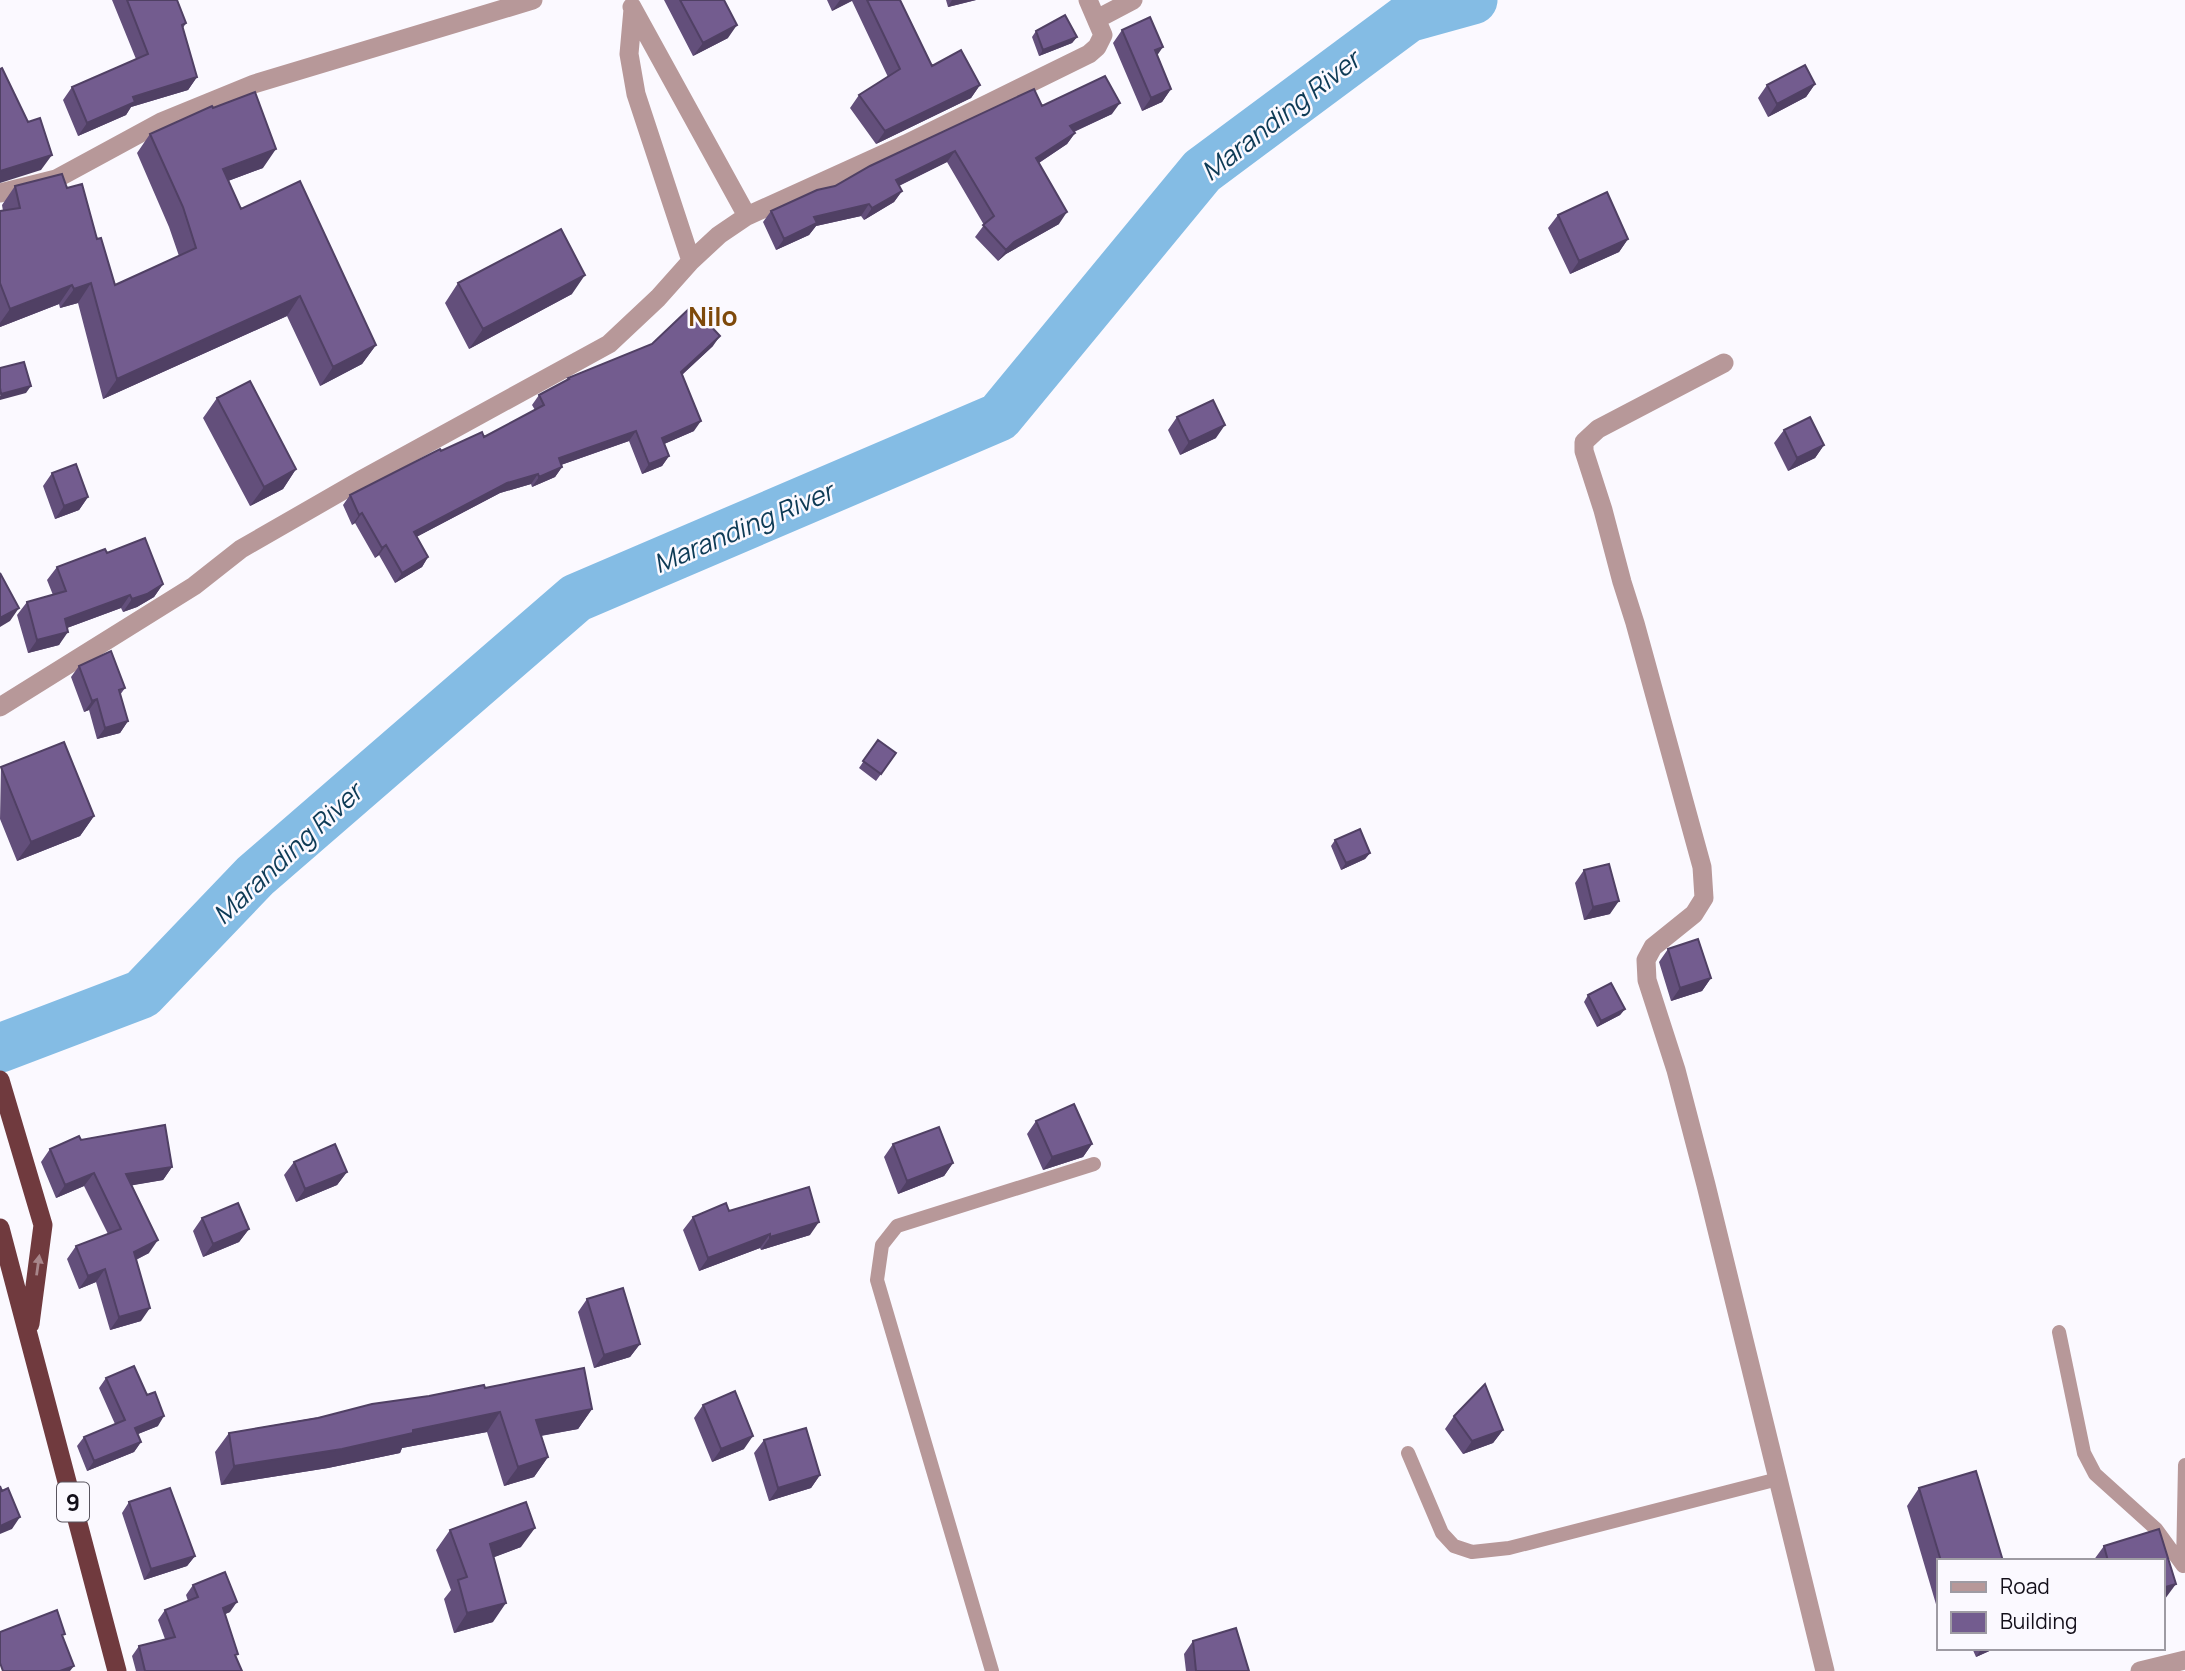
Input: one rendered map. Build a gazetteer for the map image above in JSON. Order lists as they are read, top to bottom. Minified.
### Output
{"streets":{"highway":["9"]},"districts":["Nilo"],"water":["Maranding River"],"legend":["Road","Building"]}
